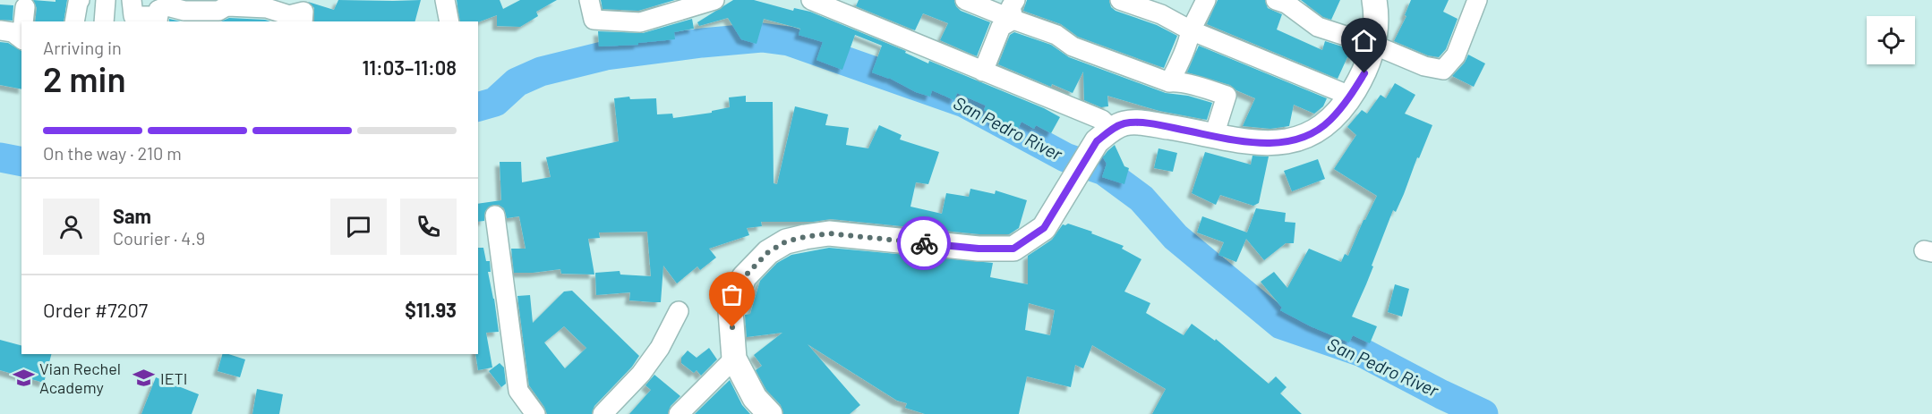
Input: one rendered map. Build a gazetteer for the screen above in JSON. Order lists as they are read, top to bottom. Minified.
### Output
{"water":["San Pedro River"],"places":{"school or university":["Vian Rechel Academy","IETI"]},"page":{"heading":["2 min","Arriving in","11:03–11:08"],"panel":["Sam","Courier · 4.9","Order #7207","$11.93"],"bar":"On the way · 210 m"}}
